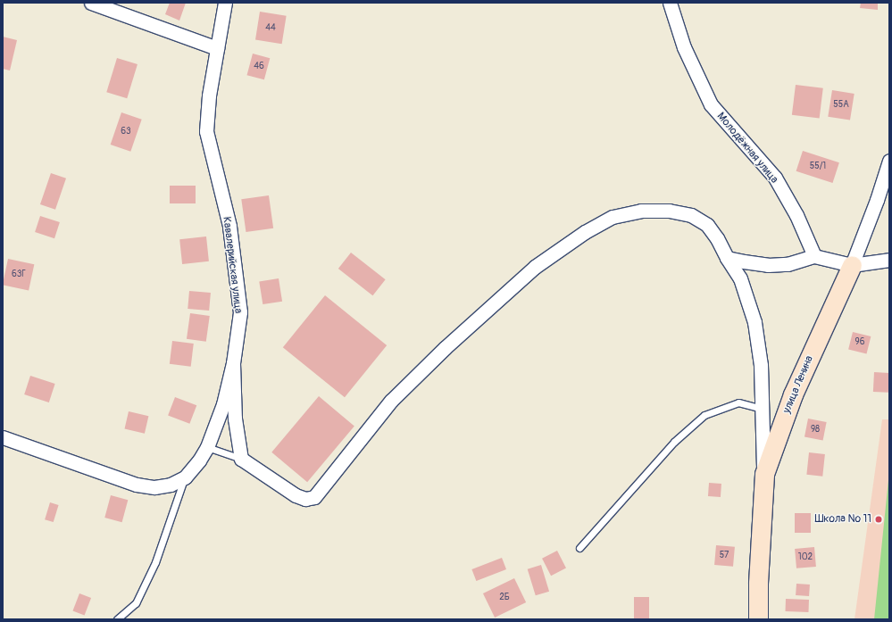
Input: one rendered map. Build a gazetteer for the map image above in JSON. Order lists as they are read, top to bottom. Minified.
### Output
{"streets":{"street":["Молодёжная улица","Кавалерийская улица","улица Ленина"]},"places":["Школа № 11"],"house_numbers":["44","46","55А","63","55/1","63Г","96","98","57","102","2Б"]}
